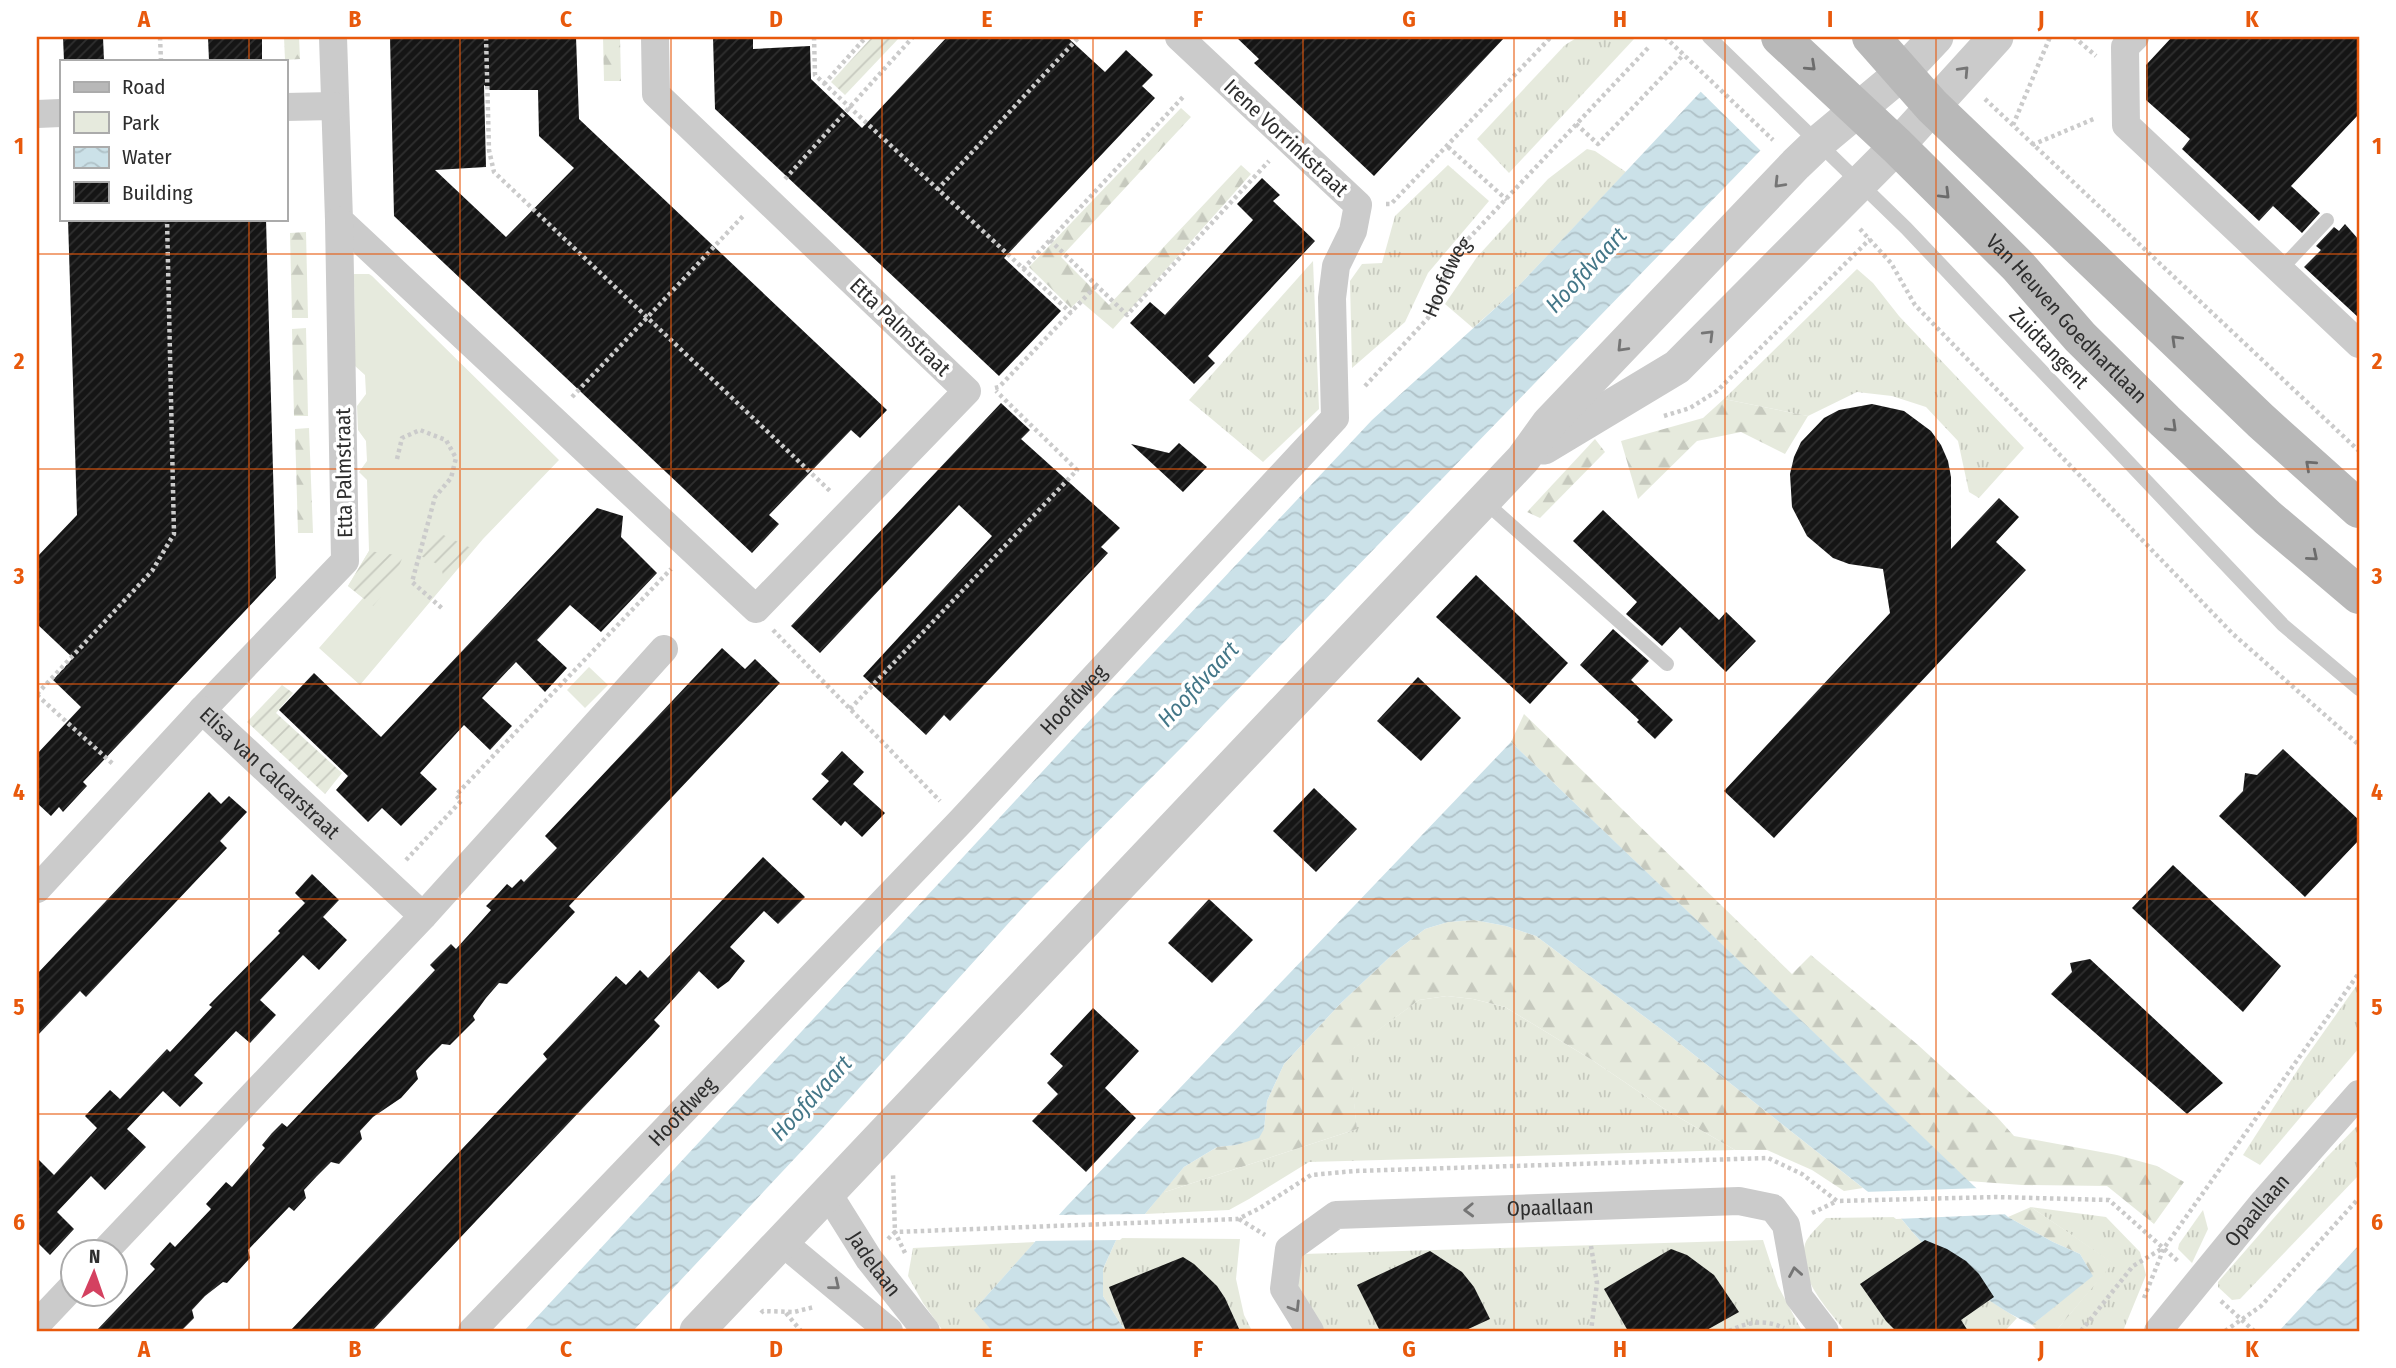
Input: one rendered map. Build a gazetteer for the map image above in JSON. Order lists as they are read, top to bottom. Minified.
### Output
{"streets":{"main road":["Van Heuven Goedhartlaan"],"street":["Irene Vorrinkstraat","Hoofdweg","Etta Palmstraat","Elisa van Calcarstraat","Opaallaan","Jadelaan"],"lane":["Zuidtangent"]},"crossings":[["Irene Vorrinkstraat","Hoofdweg"],["Etta Palmstraat","Elisa van Calcarstraat"]],"water":["Hoofdvaart"],"legend":["Road","Park","Water","Building"],"north":"top","grid":{"columns":["A","B","C","D","E","F","G","H","I","J","K"],"rows":["1","2","3","4","5","6"]}}
